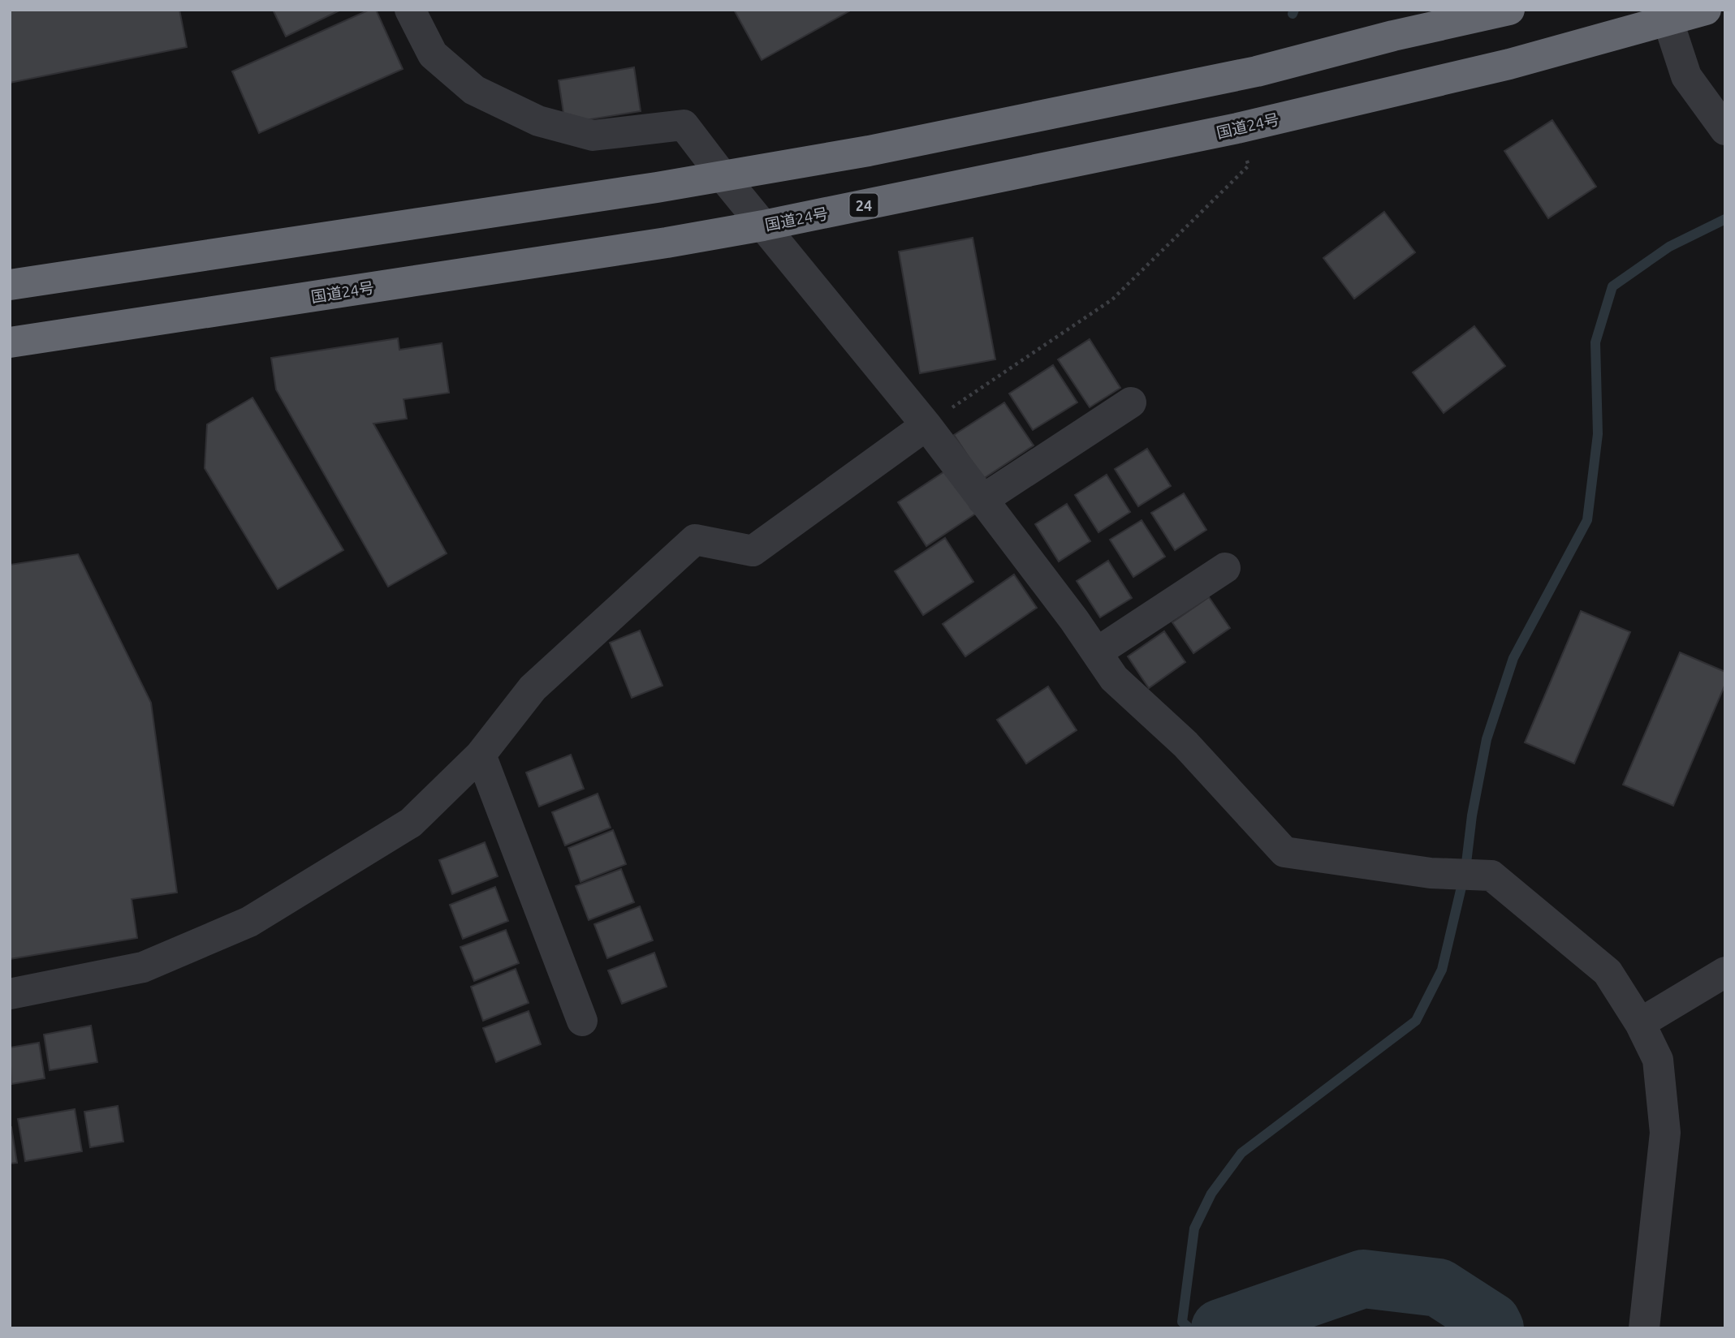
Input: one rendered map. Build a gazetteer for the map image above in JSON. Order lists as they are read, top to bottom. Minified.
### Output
{"streets":{"highway":["国道24号","24"]}}
